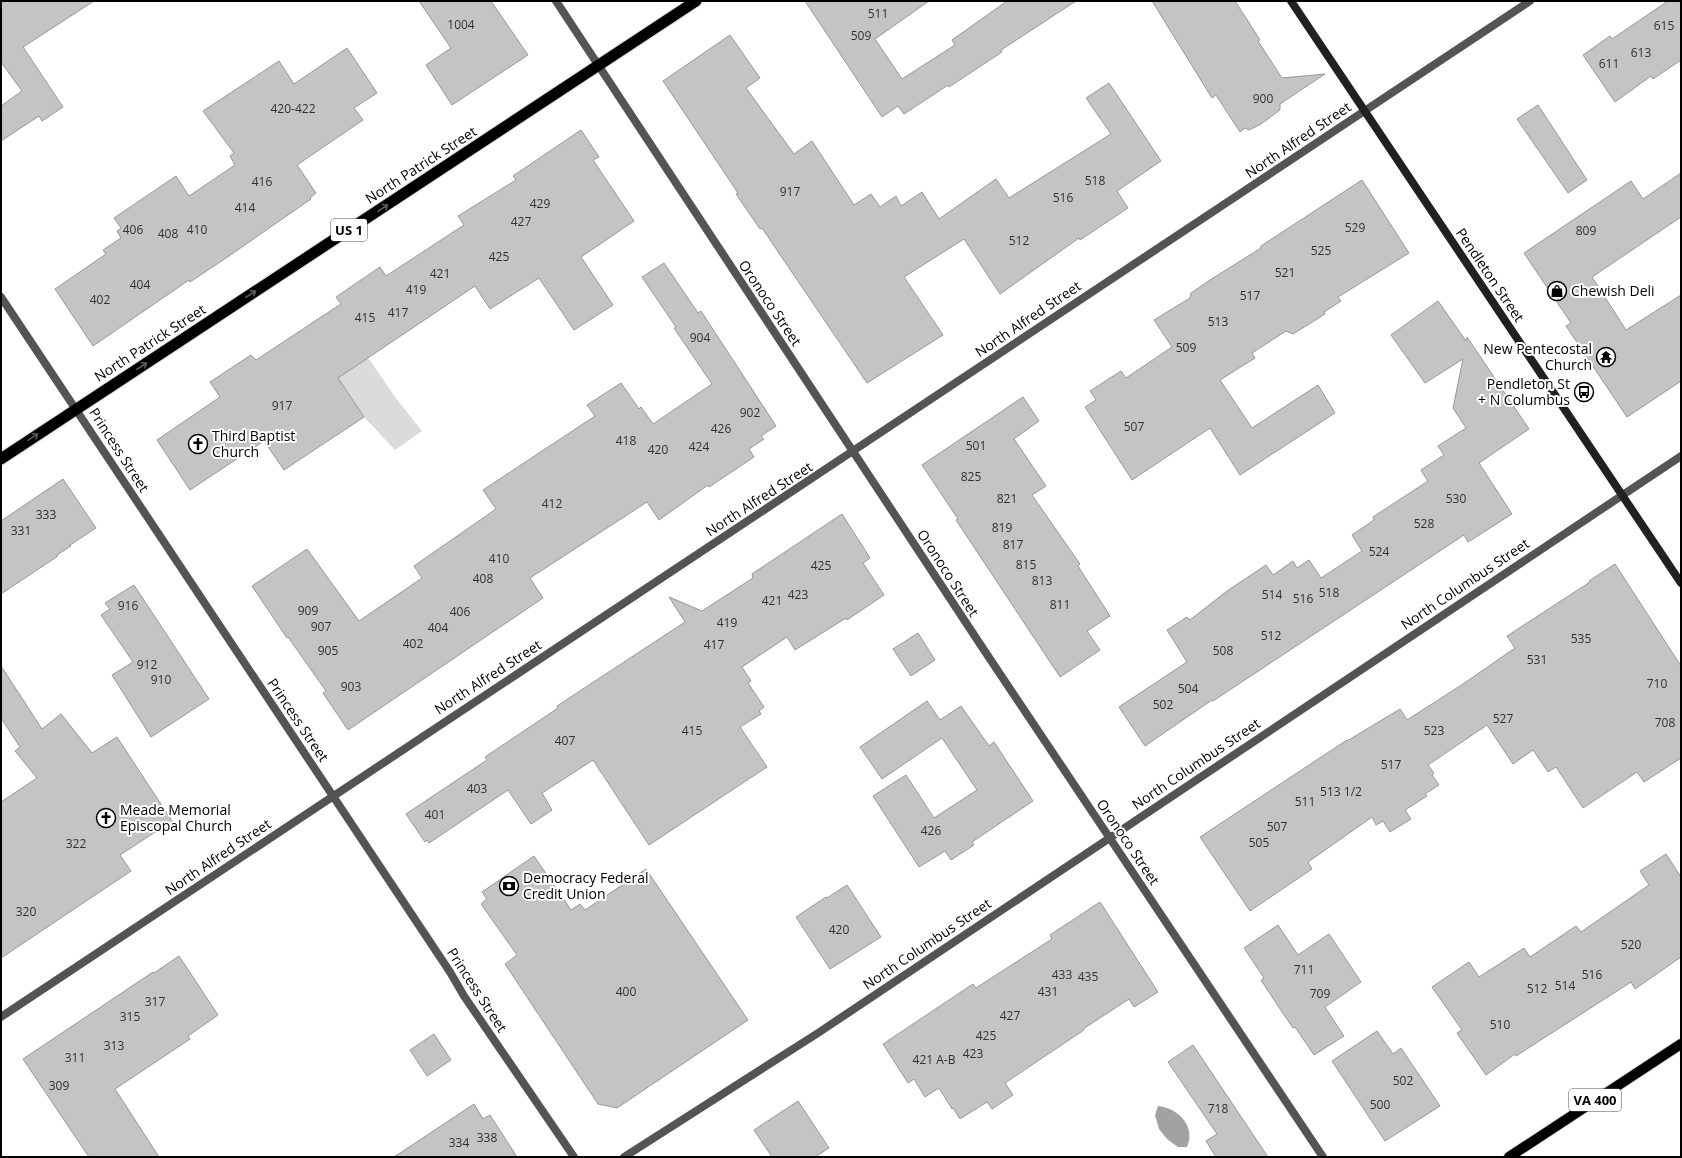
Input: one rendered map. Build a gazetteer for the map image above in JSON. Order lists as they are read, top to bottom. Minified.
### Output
{"streets":{"highway":["North Patrick Street","US 1"],"main road":["Pendleton Street","VA 400"],"street":["North Alfred Street","Oronoco Street","Princess Street","North Columbus Street"]},"crossings":[["North Alfred Street","Pendleton Street"],["North Alfred Street","Oronoco Street"],["North Alfred Street","Princess Street"],["North Patrick Street","Oronoco Street"],["North Patrick Street","Princess Street"],["Pendleton Street","North Columbus Street"],["Oronoco Street","North Columbus Street"]],"one_way":["North Patrick Street"],"places":{"shop":["Chewish Deli"],"temple":["New Pentecostal Church"],"bus stop":["Pendleton St + N Columbus"],"church":["Third Baptist Church","Meade Memorial Episcopal Church"],"bank":["Democracy Federal Credit Union"]},"house_numbers":["511","1004","615","509","613","611","900","420-422","518","416","917","516","429","414","427","529","406","410","809","408","512","525","425","521","421","404","419","517","402","417","415","513","904","509","917","902","507","426","418","501","424","420","825","821","530","412","333","528","819","331","817","524","410","815","425","408","813","518","423","514","516","421","811","916","909","406","419","907","404","512","535","402","417","905","508","531","912","910","710","903","504","502","527","708","415","523","407","517","403","513 1/2","511","401","507","426","505","322","320","420","520","711","433","516","435","514","512","400","431","709","317","427","315","510","425","313","423","311","421 A-B","502","309","500","718","338","334"]}
